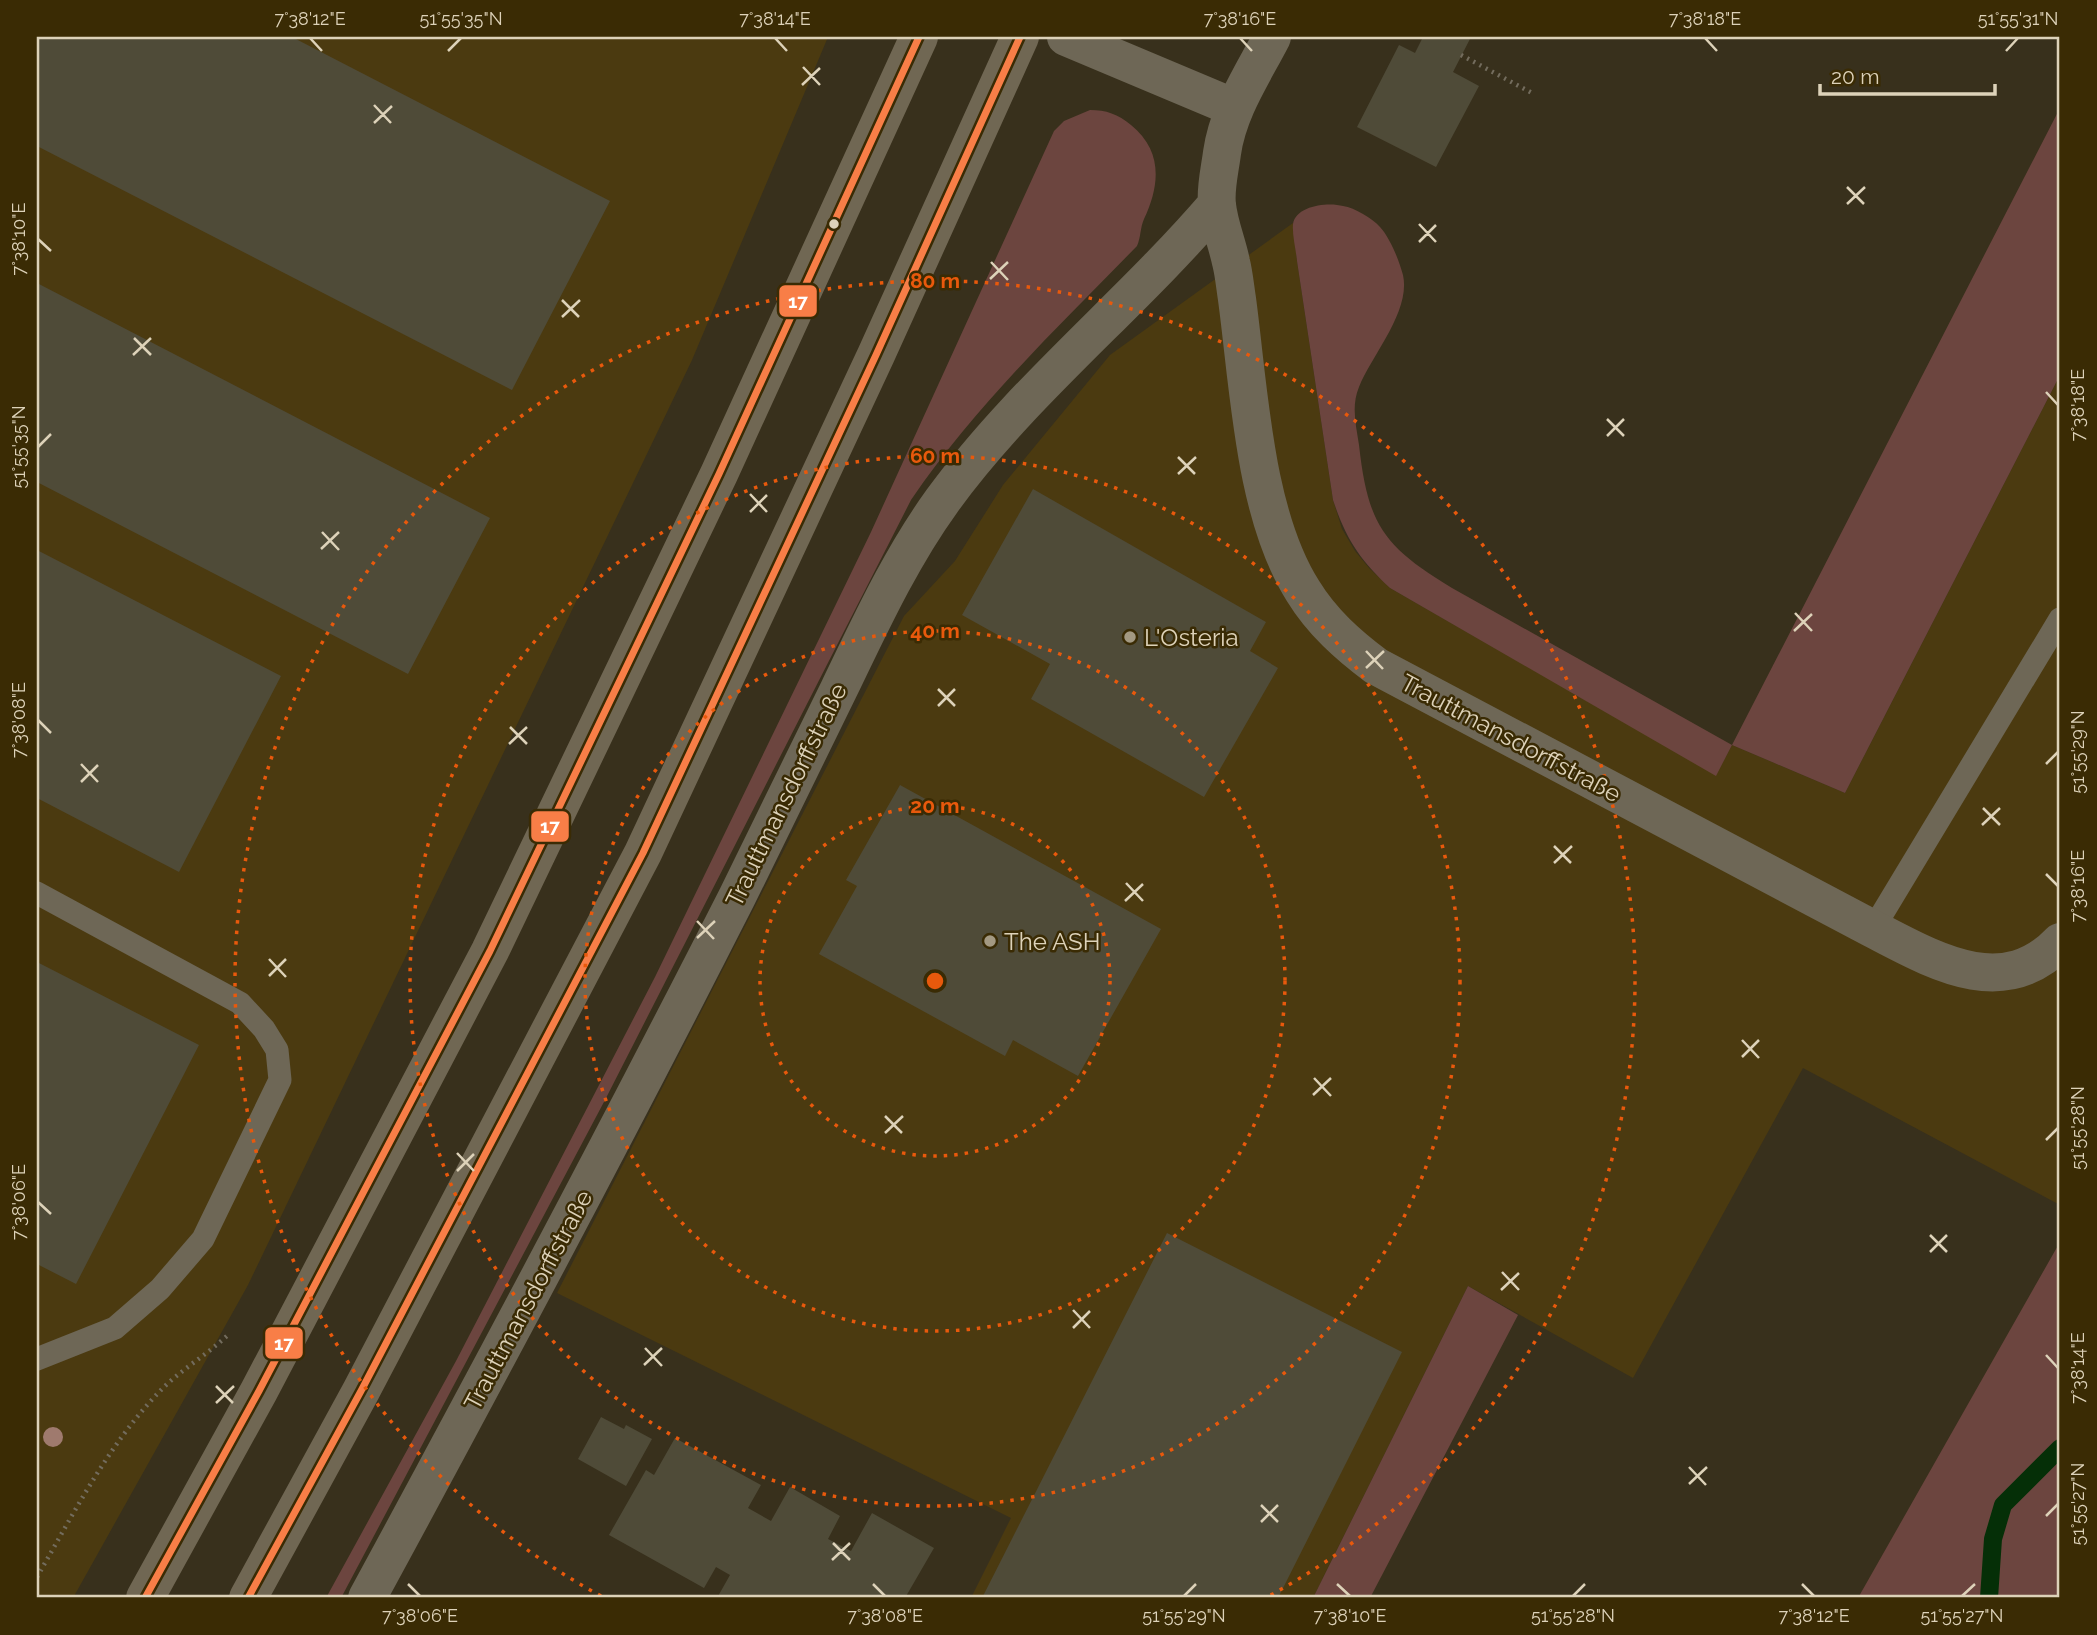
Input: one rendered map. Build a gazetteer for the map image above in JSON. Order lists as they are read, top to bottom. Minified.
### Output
{"streets":{"street":["Trauttmansdorffstraße"]},"places":["L'Osteria","The ASH"],"lines":["transit line 17"],"scale_bar":"20 m","coordinates":["7°38'12\"E","51°55'35\"N","7°38'14\"E","7°38'16\"E","7°38'18\"E","51°55'31\"N","7°38'10\"E","7°38'08\"E","51°55'29\"N","51°55'28\"N","7°38'06\"E","51°55'27\"N"],"rings":["80 m","60 m","40 m","20 m"]}
